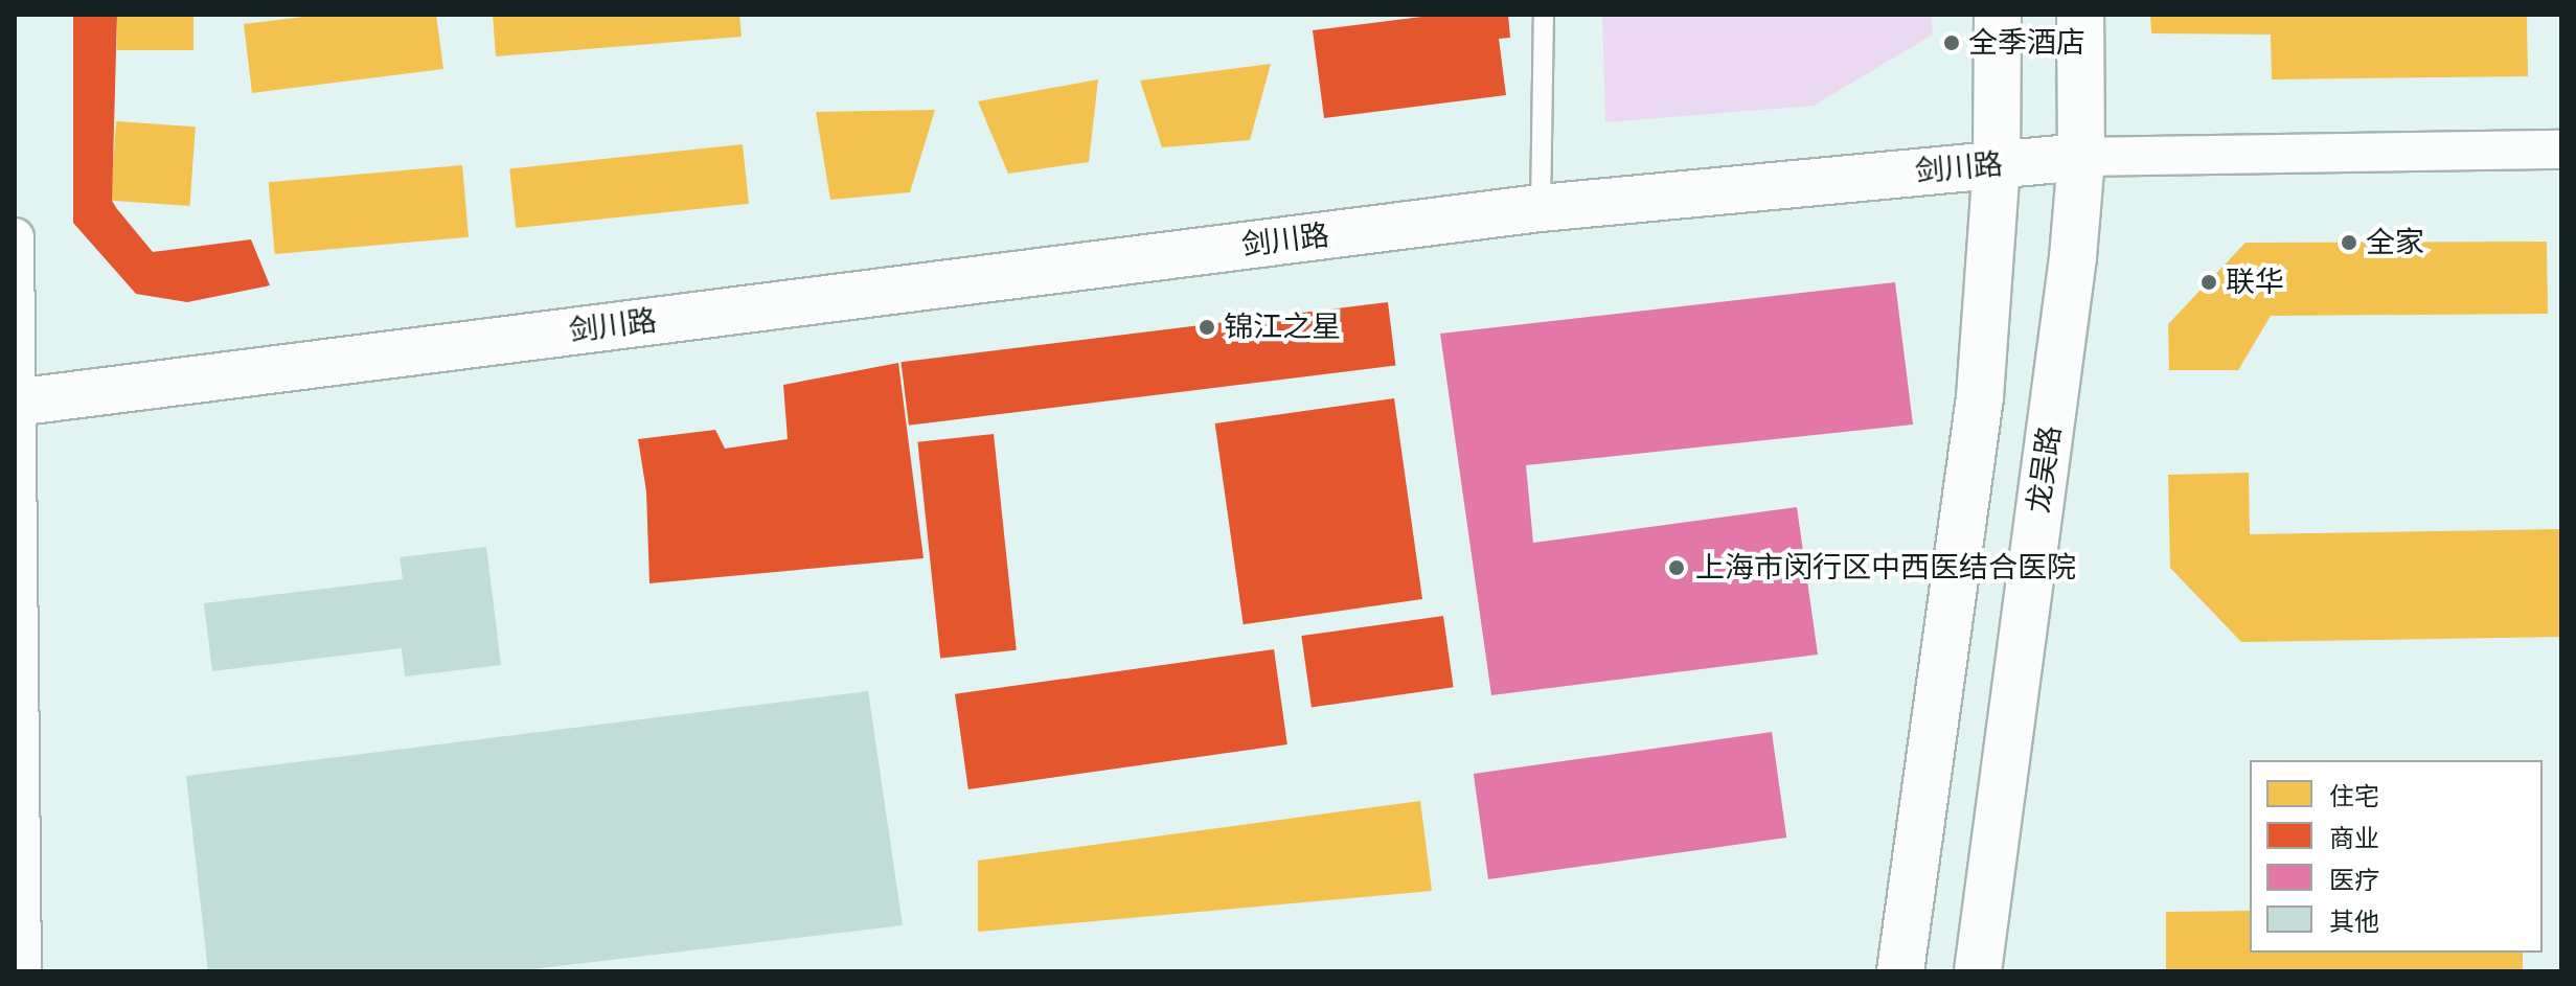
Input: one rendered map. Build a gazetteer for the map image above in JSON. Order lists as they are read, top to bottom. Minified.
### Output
{"streets":{"main road":["剑川路","龙吴路"]},"crossings":[["剑川路","龙吴路"]],"places":["全季酒店","全家","联华","锦江之星","上海市闵行区中西医结合医院"],"legend":["住宅","商业","医疗","其他"]}
